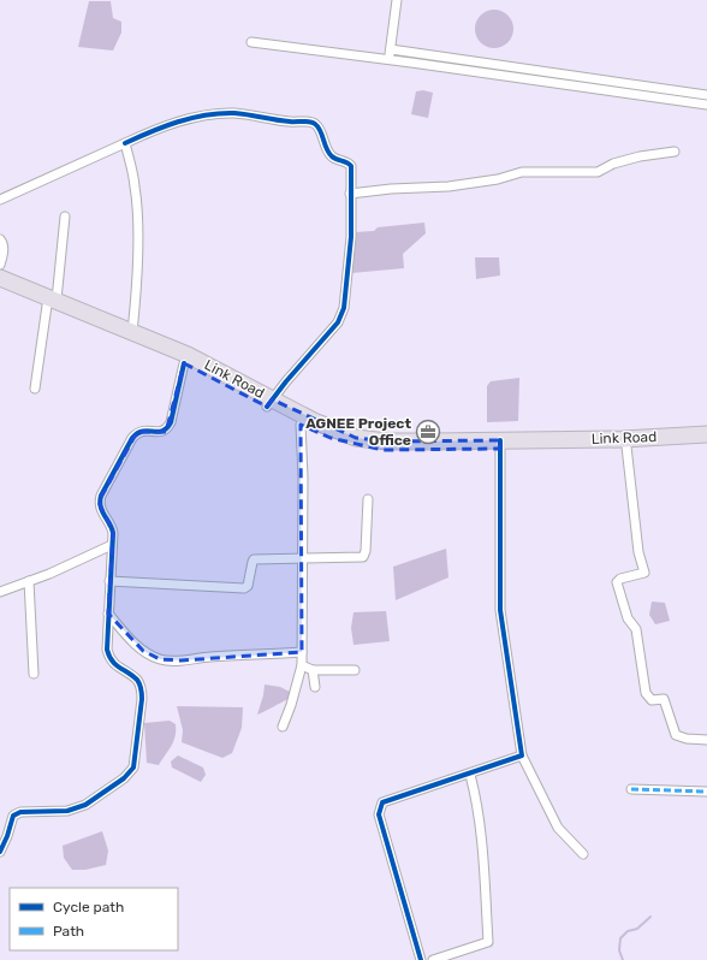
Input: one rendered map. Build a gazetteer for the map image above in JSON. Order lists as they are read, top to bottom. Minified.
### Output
{"streets":{"highway":["Link Road"]},"places":{"office":["AGNEE Project Office"]},"legend":["Cycle path","Path"]}
